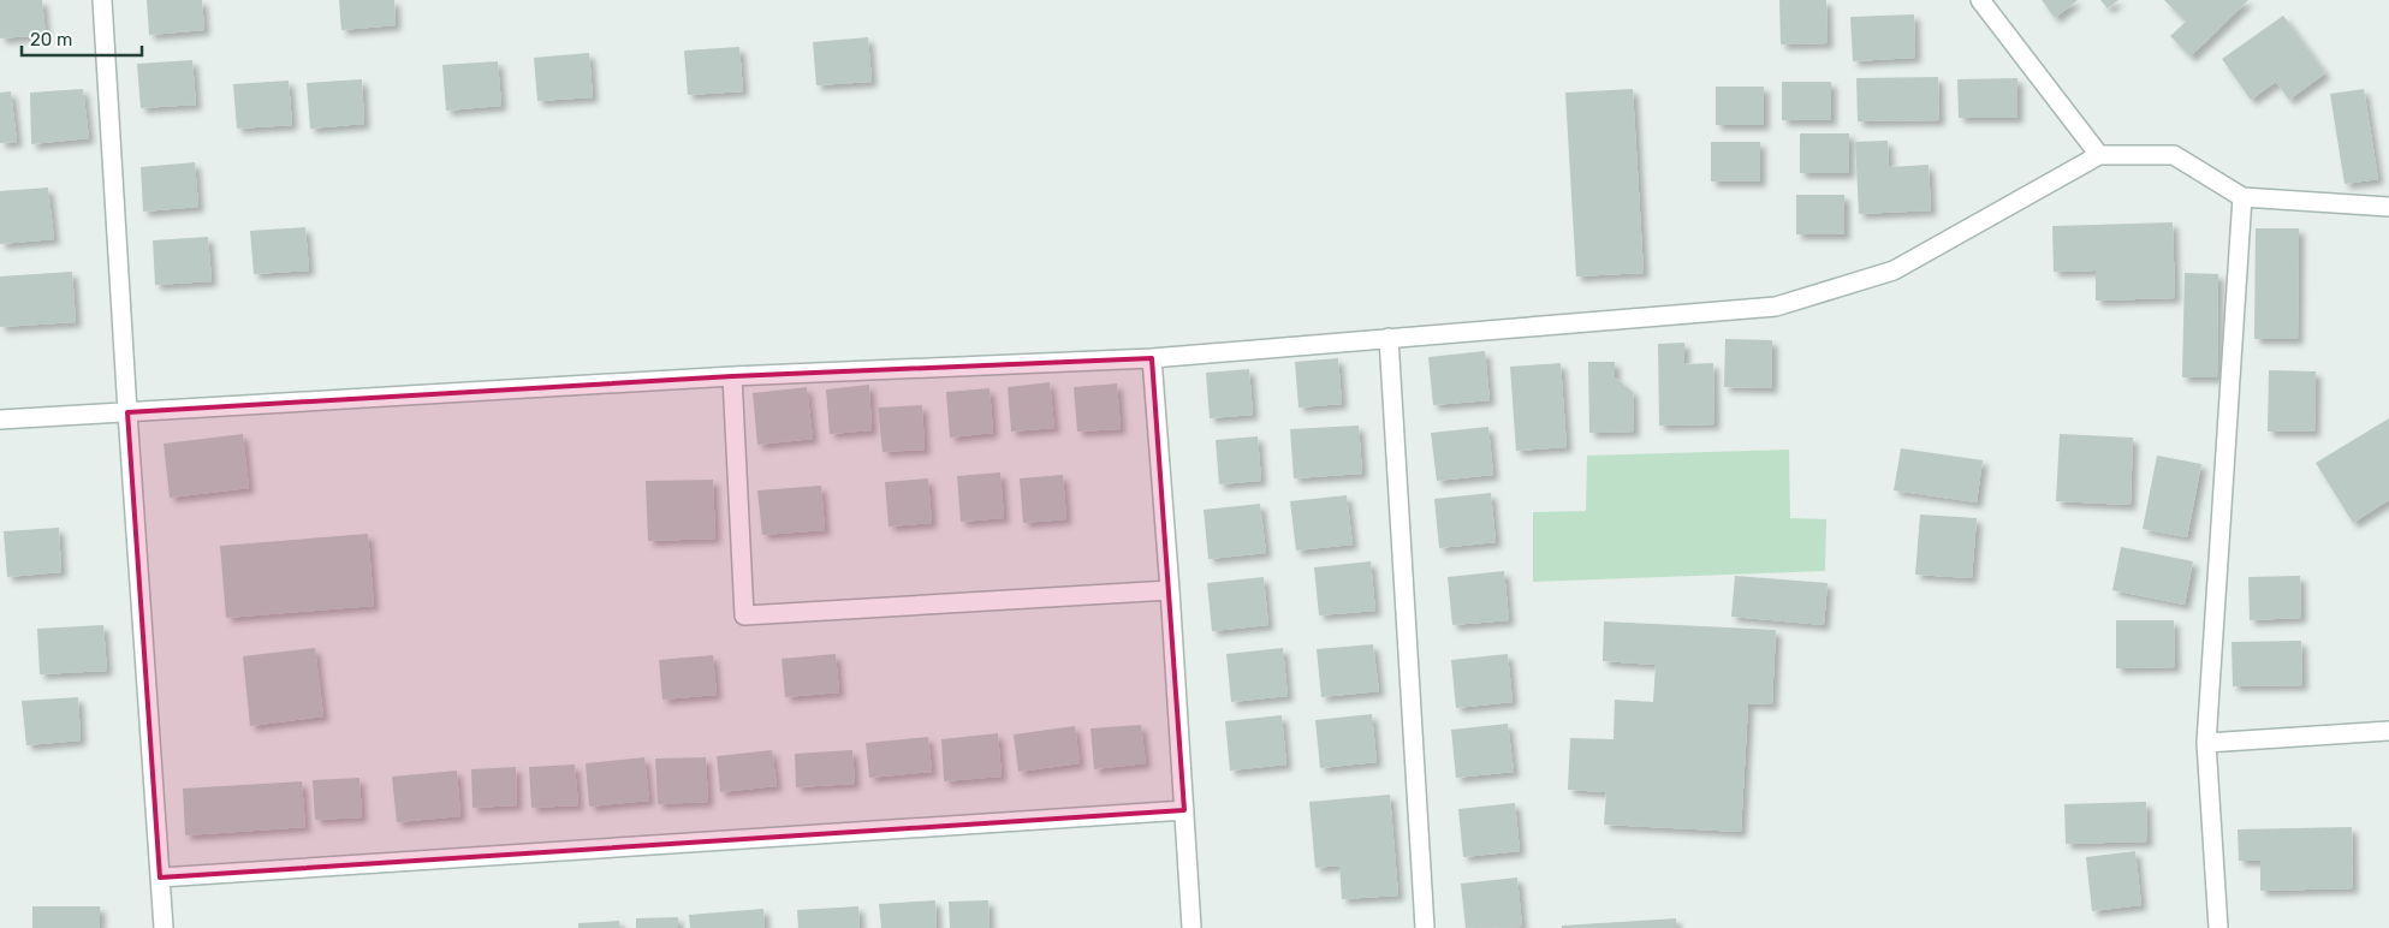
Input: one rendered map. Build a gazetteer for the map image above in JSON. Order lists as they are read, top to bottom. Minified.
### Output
{"scale_bar":"20 m"}
